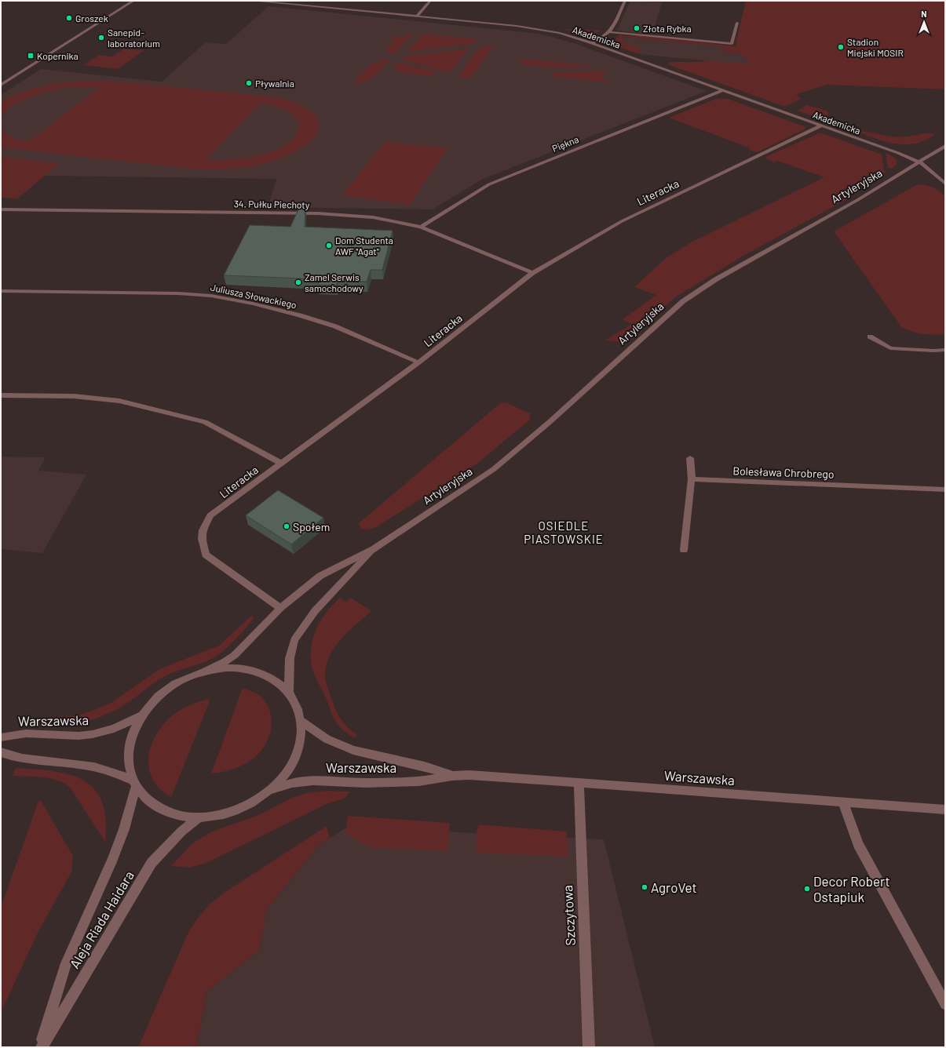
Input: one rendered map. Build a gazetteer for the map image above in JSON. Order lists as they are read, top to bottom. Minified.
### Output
{"streets":{"street":["Akademicka","Piękna","Artyleryjska","Literacka","34. Pułku Piechoty","Juliusza Słowackiego","Bolesława Chrobrego","Warszawska","Szczytowa","Aleja Riada Haidara"]},"crossings":[["Akademicka","Piękna"],["Akademicka","Artyleryjska"],["Akademicka","Literacka"],["Piękna","34. Pułku Piechoty"],["Artyleryjska","Literacka"],["Literacka","34. Pułku Piechoty"],["Literacka","Juliusza Słowackiego"],["Warszawska","Szczytowa"]],"districts":["OSIEDLE PIASTOWSKIE"],"places":{"other":["Groszek","Złota Rybka","Sanepid- laboratorium","Stadion Miejski MOSIR","Pływalnia","Dom Studenta AWF \"Agat\"","Zamel Serwis samochodowy","Społem","AgroVet","Decor Robert Ostapiuk"],"transit":["Kopernika"]},"north":"top"}
